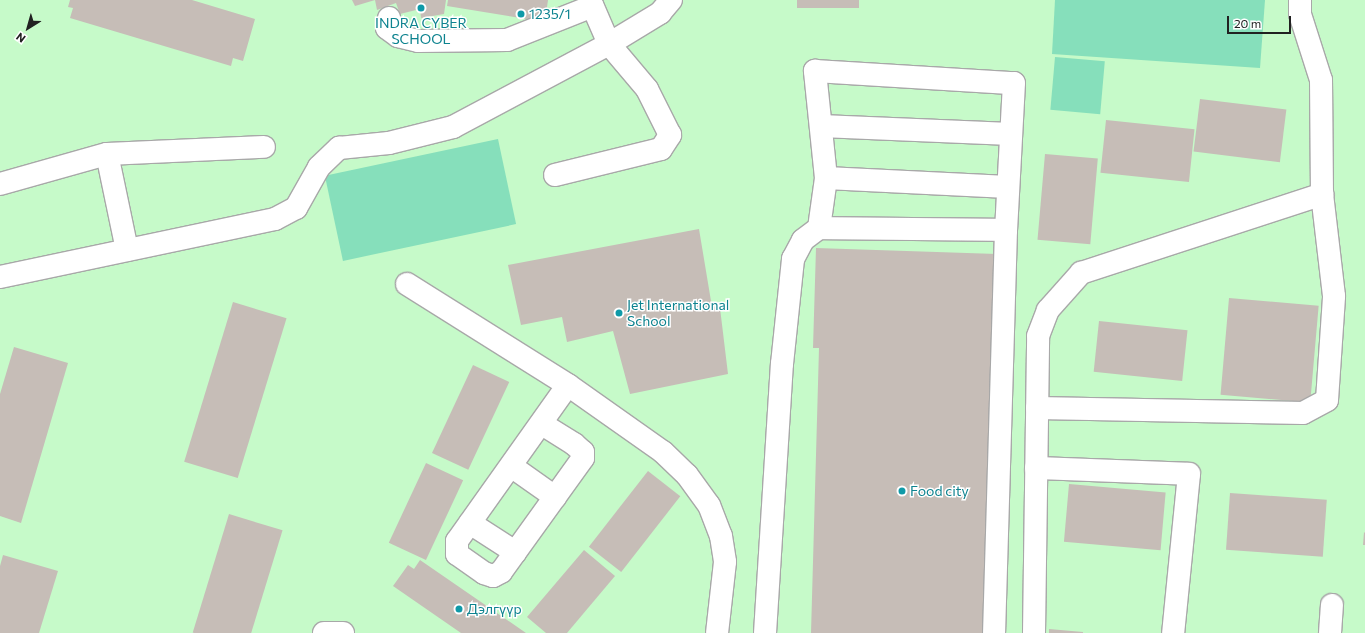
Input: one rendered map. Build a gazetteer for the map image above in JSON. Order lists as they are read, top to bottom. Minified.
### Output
{"places":["INDRA CYBER SCHOOL","1235/1","Jet International School","Food city","Дэлгүүр"],"scale_bar":"20 m","north":"bottom left"}
